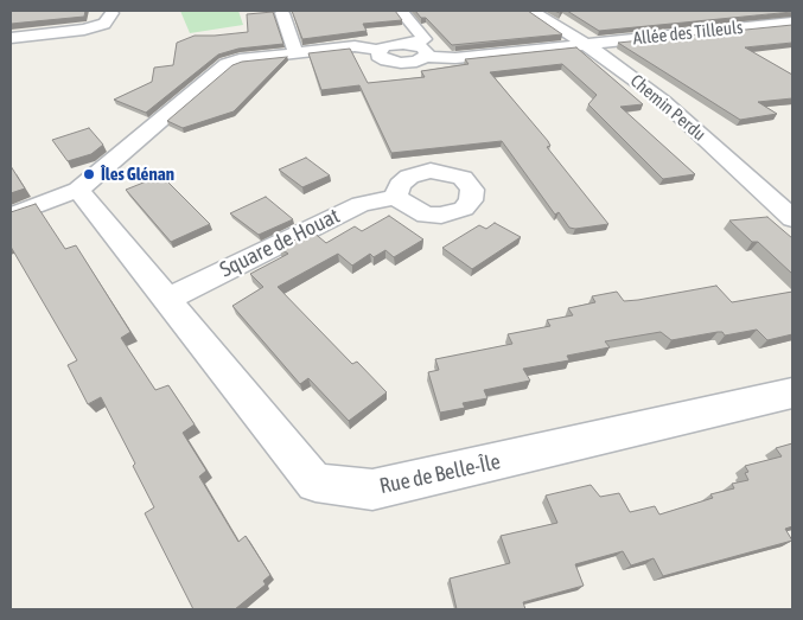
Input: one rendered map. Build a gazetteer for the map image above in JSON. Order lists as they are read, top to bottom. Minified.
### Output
{"streets":{"street":["Allée des Tilleuls","Chemin Perdu","Square de Houat","Rue de Belle-Île"]},"crossings":[["Allée des Tilleuls","Chemin Perdu"],["Square de Houat","Rue de Belle-Île"]],"places":["Îles Glénan"]}
